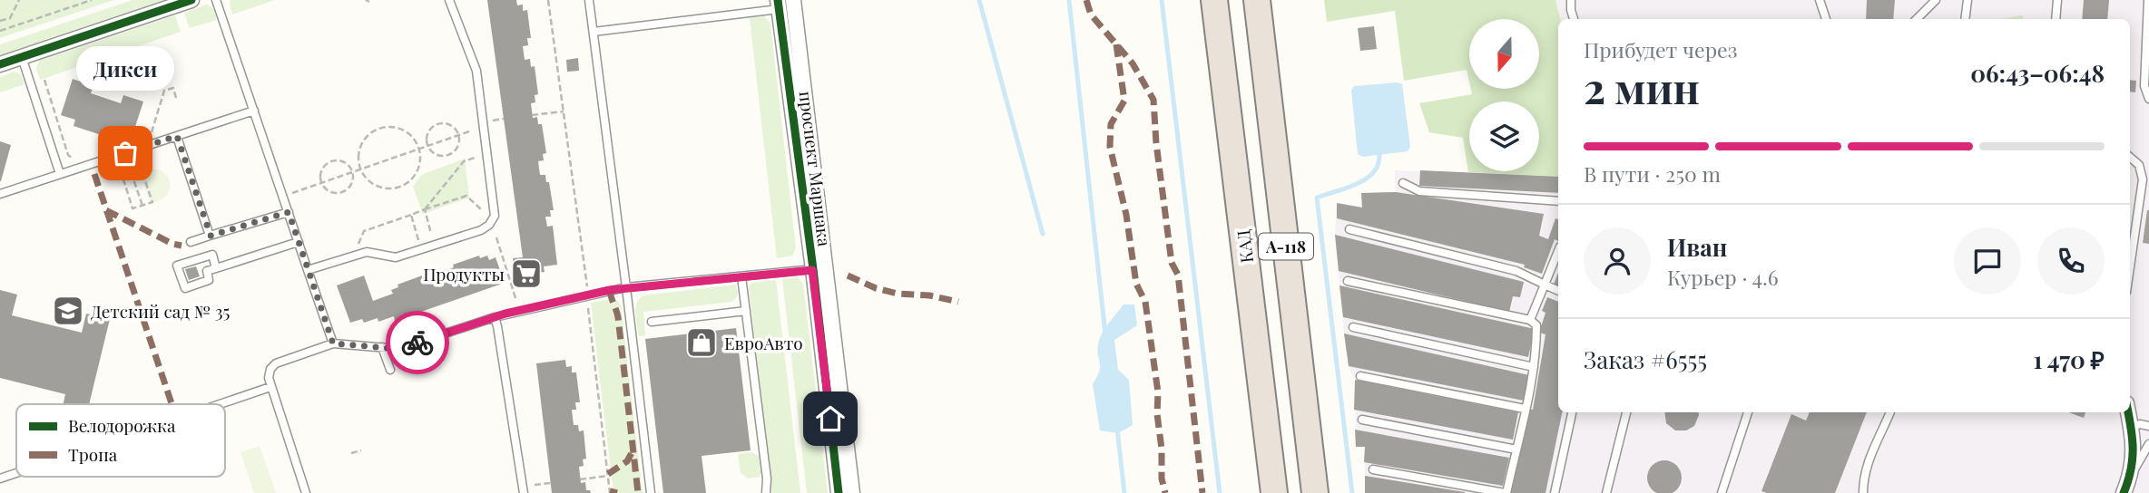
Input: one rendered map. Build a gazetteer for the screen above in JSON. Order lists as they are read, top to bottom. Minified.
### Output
{"streets":{"highway":["КАД","А-118"],"street":["проспект Маршака"]},"places":{"other":["Дикси"],"supermarket":["Продукты"],"school or university":["Детский сад № 35"],"shop":["ЕвроАвто"]},"legend":["Велодорожка","Тропа"],"north":"bottom","page":{"heading":["2 мин","Прибудет через","06:43–06:48"],"panel":["Иван","Курьер · 4.6","Заказ #6555","1 470 ₽"],"bubble":"Дикси","bar":"В пути · 250 m"}}
